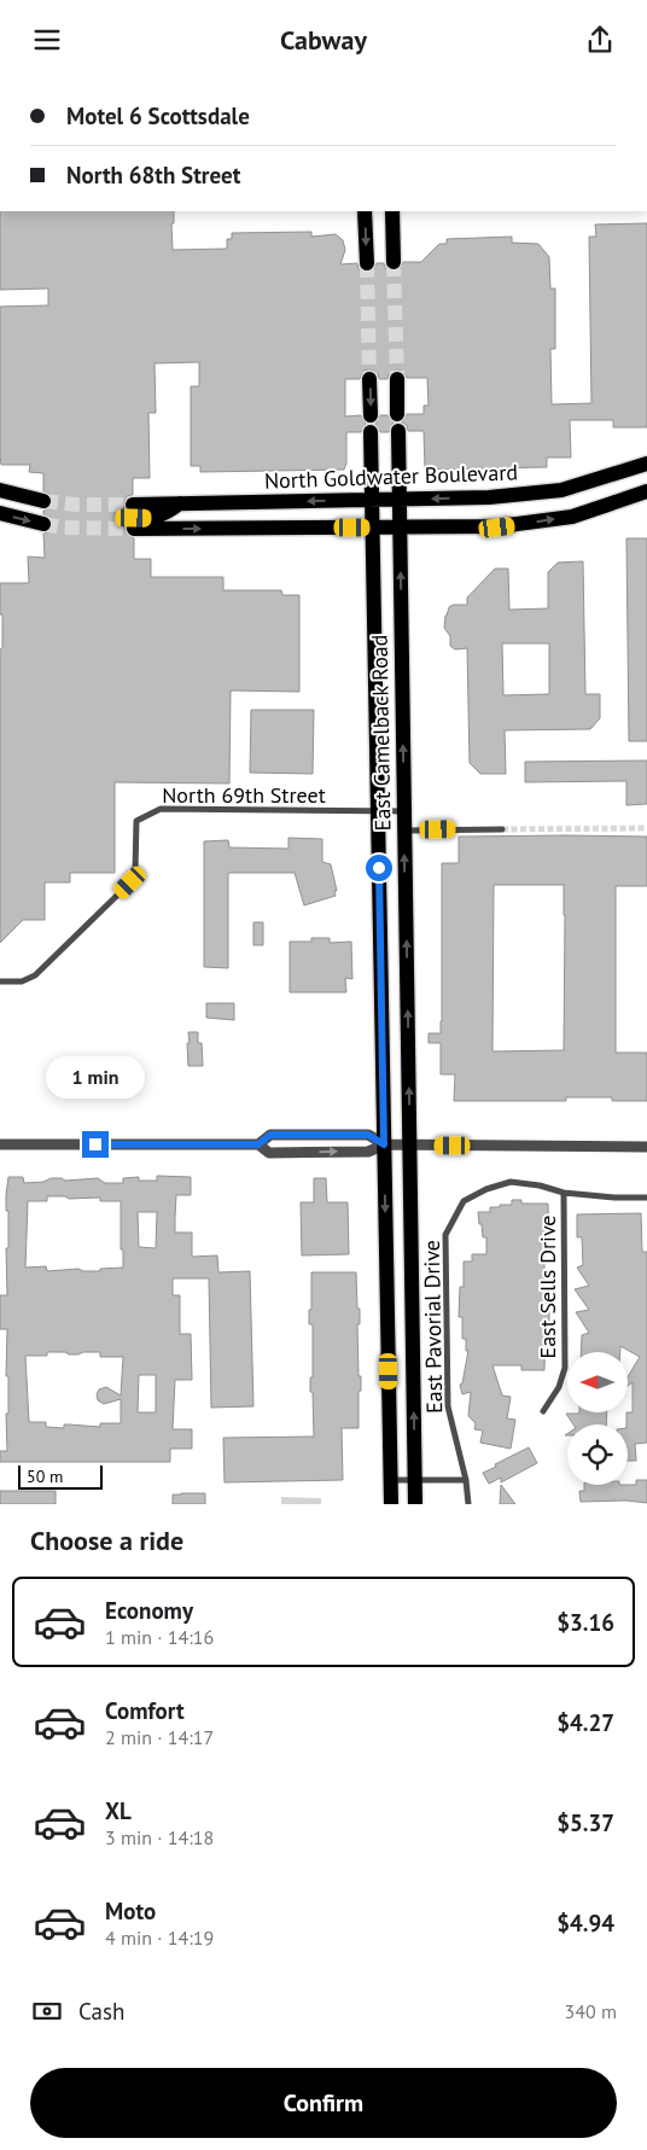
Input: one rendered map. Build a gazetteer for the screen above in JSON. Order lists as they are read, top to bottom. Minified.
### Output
{"streets":{"main road":["North Goldwater Boulevard","East Camelback Road"],"street":["North 69th Street","East Sells Drive","East Pavorial Drive"]},"crossings":[["North Goldwater Boulevard","East Camelback Road"],["East Camelback Road","North 69th Street"],["East Sells Drive","East Pavorial Drive"]],"scale_bar":"50 m","north":"left","page":{"header":"Cabway","banner":["Motel 6 Scottsdale","North 68th Street"],"bubble":"1 min","scale":"50 m","heading":"Choose a ride","list":[{"name":"Economy","note":"1 min · 14:16","value":"$3.16"},{"name":"Comfort","note":"2 min · 14:17","value":"$4.27"},{"name":"XL","note":"3 min · 14:18","value":"$5.37"},{"name":"Moto","note":"4 min · 14:19","value":"$4.94"}],"pay":["Cash","340 m"],"buttons":"Confirm"}}
